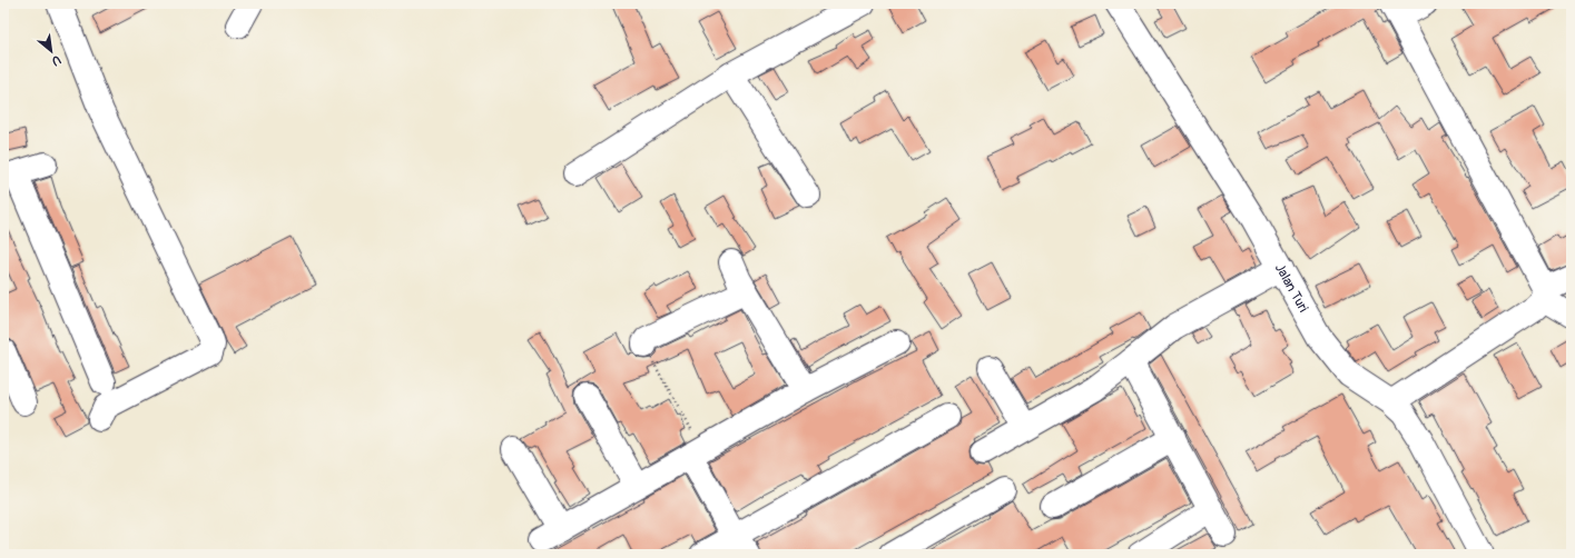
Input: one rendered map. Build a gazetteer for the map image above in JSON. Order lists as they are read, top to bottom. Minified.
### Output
{"streets":{"street":["Jalan Turi"]},"north":"bottom right"}
